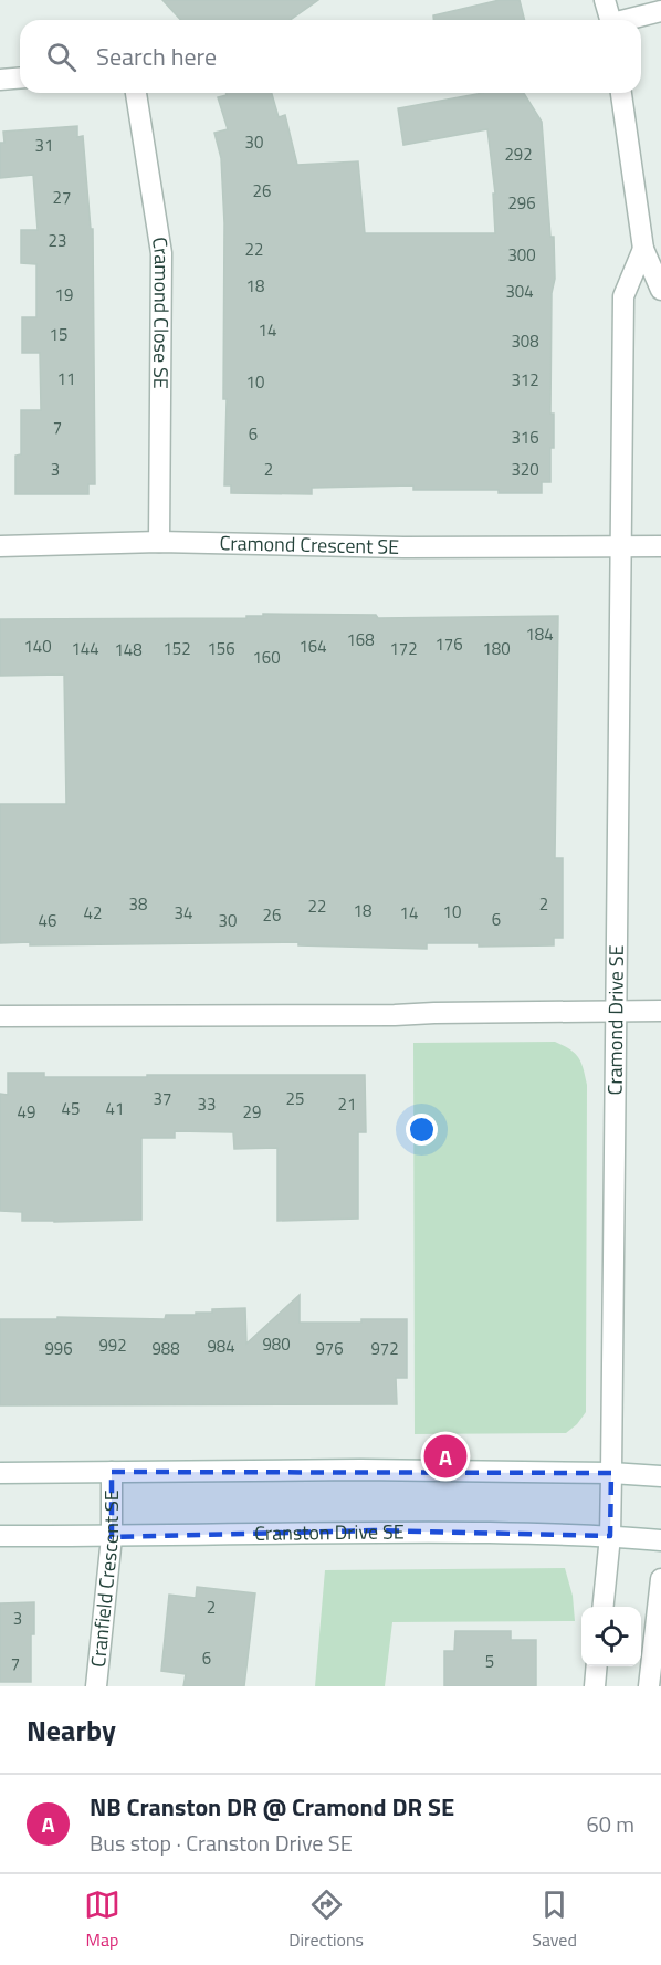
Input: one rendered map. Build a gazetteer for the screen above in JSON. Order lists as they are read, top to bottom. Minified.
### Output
{"streets":{"street":["Cramond Close SE","Cramond Crescent SE","Cramond Drive SE","Cranston Drive SE","Cranfield Crescent SE"]},"crossings":[["Cramond Close SE","Cramond Crescent SE"],["Cramond Crescent SE","Cramond Drive SE"],["Cramond Drive SE","Cranston Drive SE"],["Cranston Drive SE","Cranfield Crescent SE"]],"house_numbers":["30","31","292","26","27","296","23","22","300","18","304","19","14","15","308","11","312","10","7","6","316","3","2","320","184","168","176","140","164","144","152","156","172","180","148","160","38","2","22","18","10","42","34","14","26","6","46","30","37","25","33","21","45","41","49","29","980","992","984","996","988","976","972","2","3","6","5","7"],"page":{"search":"Search here","pins":"A","heading":"Nearby","list":[{"mark":"A","name":"NB Cranston DR @ Cramond DR SE","note":"Bus stop · Cranston Drive SE","value":"60 m"}],"nav":["Map","Directions","Saved"]}}
